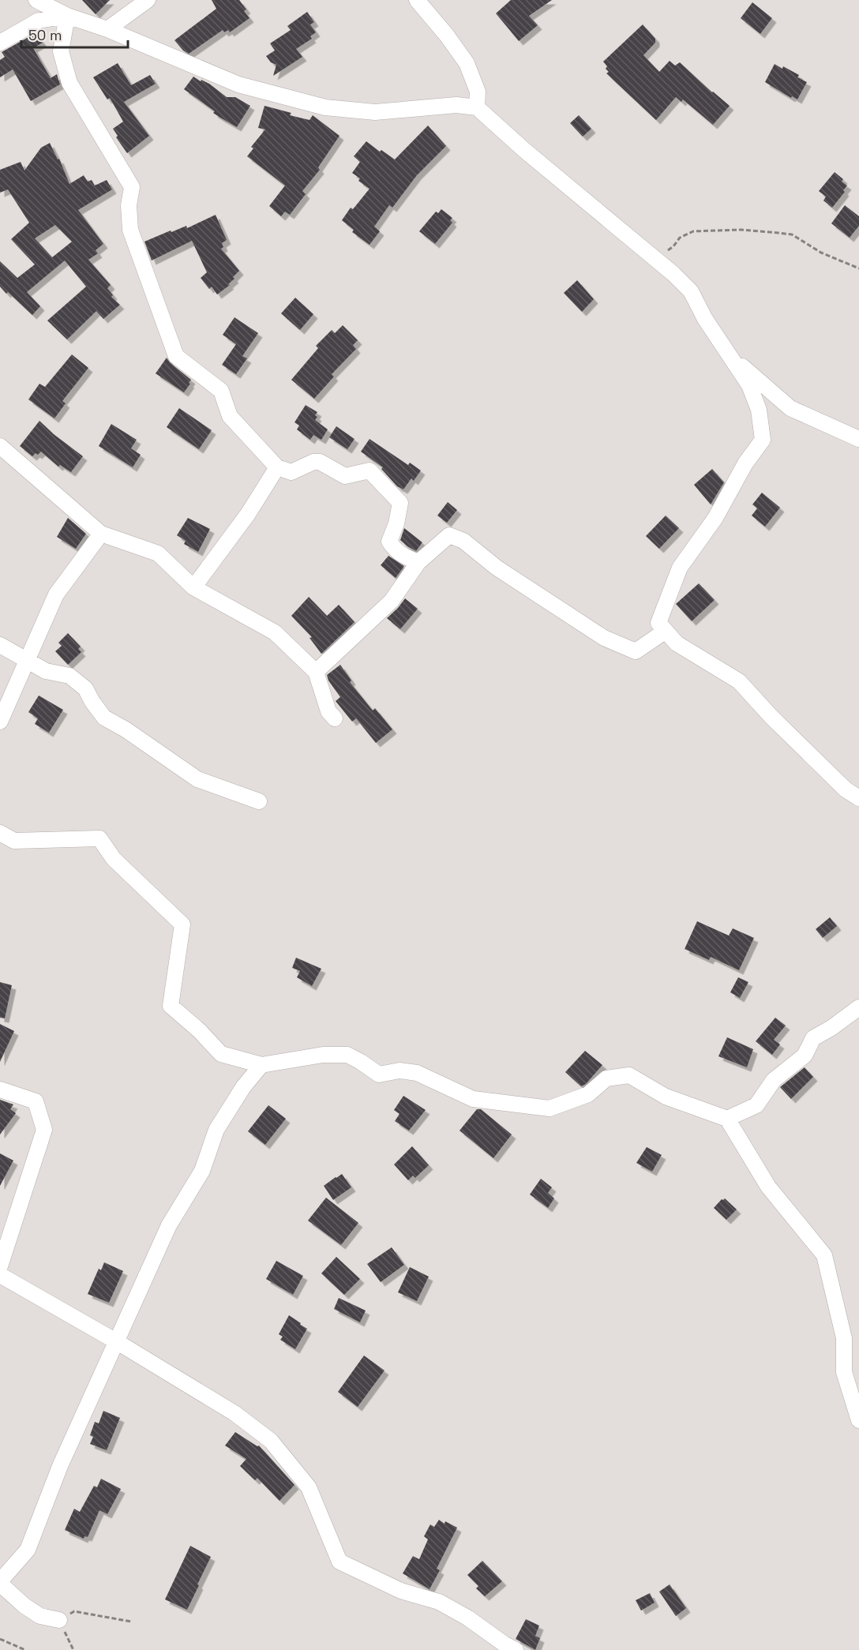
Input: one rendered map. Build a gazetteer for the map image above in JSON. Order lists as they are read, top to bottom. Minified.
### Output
{"scale_bar":"50 m"}
